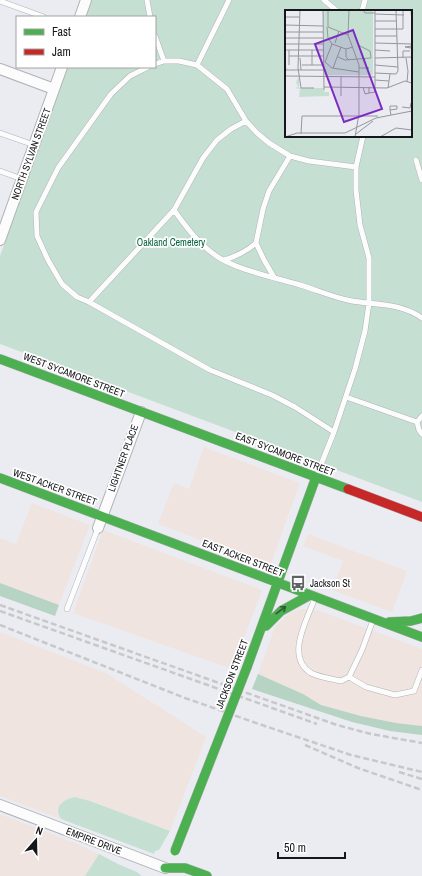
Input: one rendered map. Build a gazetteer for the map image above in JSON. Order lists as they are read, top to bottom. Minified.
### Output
{"streets":{"street":["NORTH SYLVAN STREET","WEST SYCAMORE STREET","EAST SYCAMORE STREET","LIGHTNER PLACE","WEST ACKER STREET","EAST ACKER STREET","JACKSON STREET","EMPIRE DRIVE"]},"crossings":[["WEST SYCAMORE STREET","EAST SYCAMORE STREET"],["WEST SYCAMORE STREET","LIGHTNER PLACE"],["EAST SYCAMORE STREET","LIGHTNER PLACE"],["EAST SYCAMORE STREET","JACKSON STREET"],["LIGHTNER PLACE","WEST ACKER STREET"],["LIGHTNER PLACE","EAST ACKER STREET"],["WEST ACKER STREET","EAST ACKER STREET"],["EAST ACKER STREET","JACKSON STREET"],["JACKSON STREET","EMPIRE DRIVE"]],"parks":["Oakland Cemetery"],"places":{"bus stop":["Jackson St"]},"legend":["Fast","Jam"],"scale_bar":"50 m","north":"top"}
